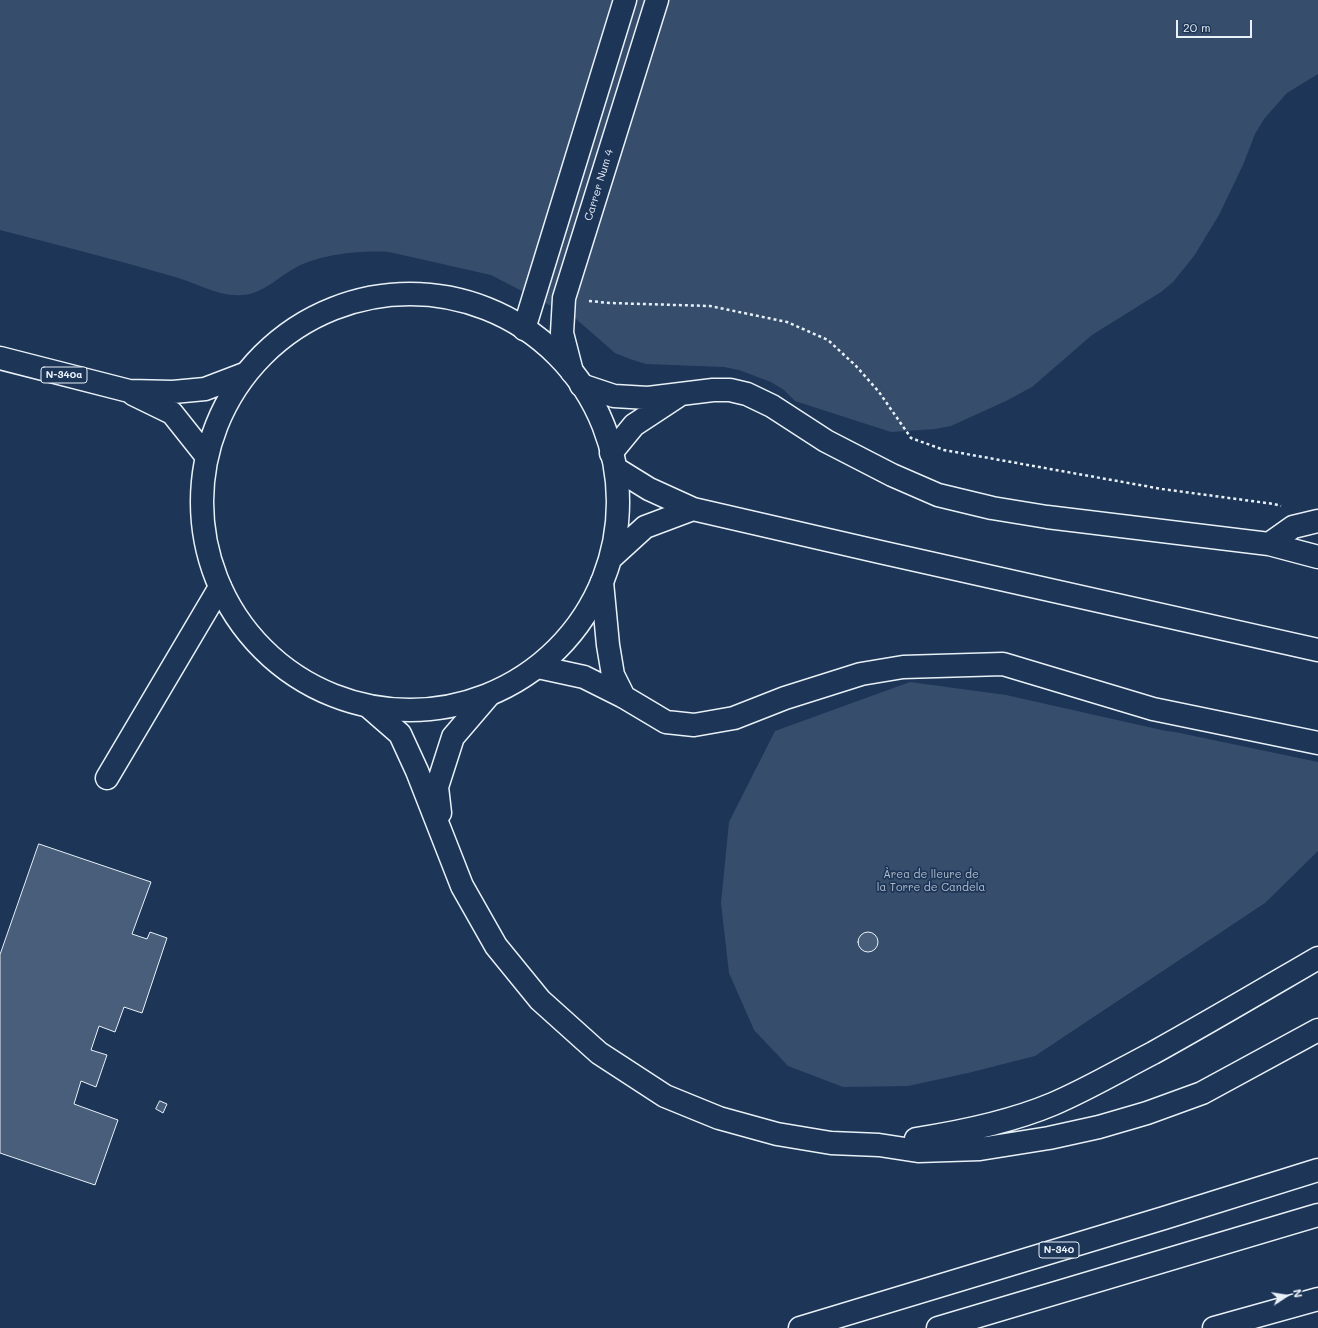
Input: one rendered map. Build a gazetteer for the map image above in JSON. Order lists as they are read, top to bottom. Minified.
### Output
{"streets":{"main road":["Carrer Num 4","N-340a","N-340"]},"parks":["Àrea de lleure de la Torre de Candela"],"scale_bar":"20 m","north":"right"}
